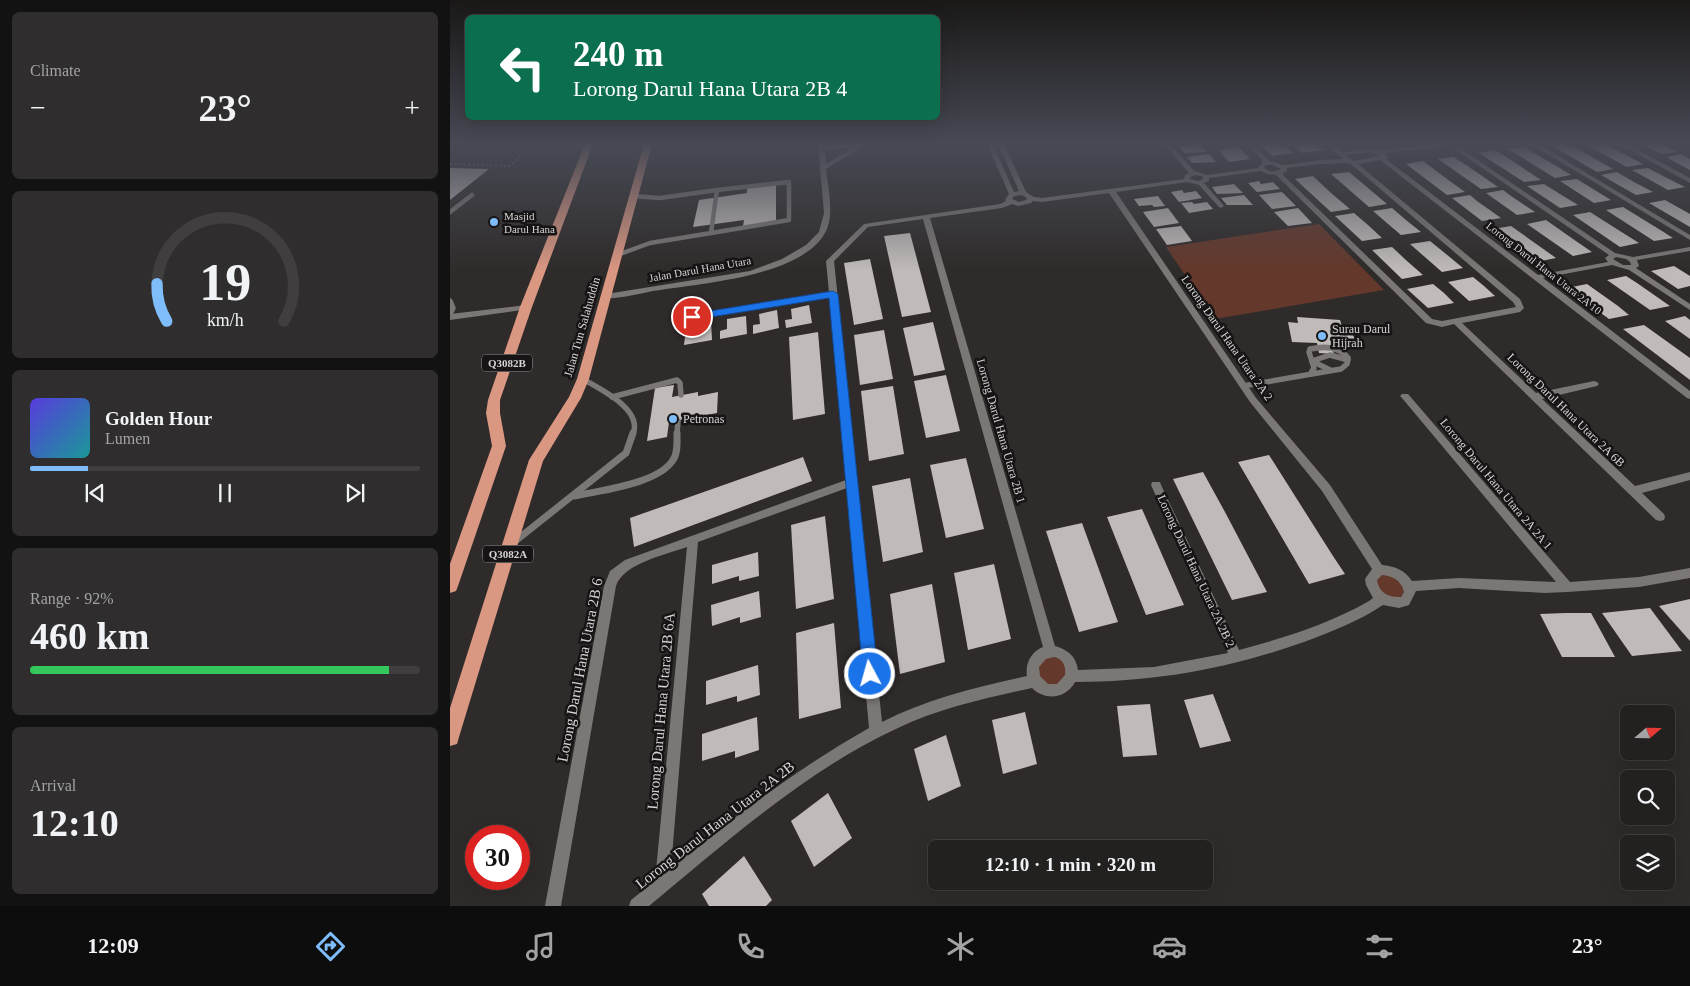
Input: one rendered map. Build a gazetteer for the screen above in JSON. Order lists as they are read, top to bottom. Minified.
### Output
{"streets":{"highway":["Jalan Tun Salahuddin","Q3082B","Q3082A"],"street":["Lorong Darul Hana Utara 2A 10","Jalan Darul Hana Utara","Lorong Darul Hana Utara 2A 2","Lorong Darul Hana Utara 2A 6B","Lorong Darul Hana Utara 2B 1","Lorong Darul Hana Utara 2A 2A 1","Lorong Darul Hana Utara 2A 2B 2","Lorong Darul Hana Utara 2B 6","Lorong Darul Hana Utara 2B 6A","Lorong Darul Hana Utara 2A 2B"]},"crossings":[["Jalan Darul Hana Utara","Jalan Tun Salahuddin"],["Lorong Darul Hana Utara 2B 1","Lorong Darul Hana Utara 2A 2B"],["Lorong Darul Hana Utara 2B 6","Lorong Darul Hana Utara 2B 6A"],["Lorong Darul Hana Utara 2B 6A","Lorong Darul Hana Utara 2A 2B"]],"places":["Masjid Darul Hana","Surau Darul Hijrah","Petronas"],"north":"right","page":{"tile":["Climate",["Range · 92%","460 km"],["Arrival","12:10"]],"turn":["240 m","Lorong Darul Hana Utara 2B 4"],"heat":["−","23°","+"],"song":["Golden Hour","Lumen"],"limit":"30","trip":"12:10 · 1 min · 320 m","tabs":["12:09","23°"],"gauge":["19","km/h"]}}
